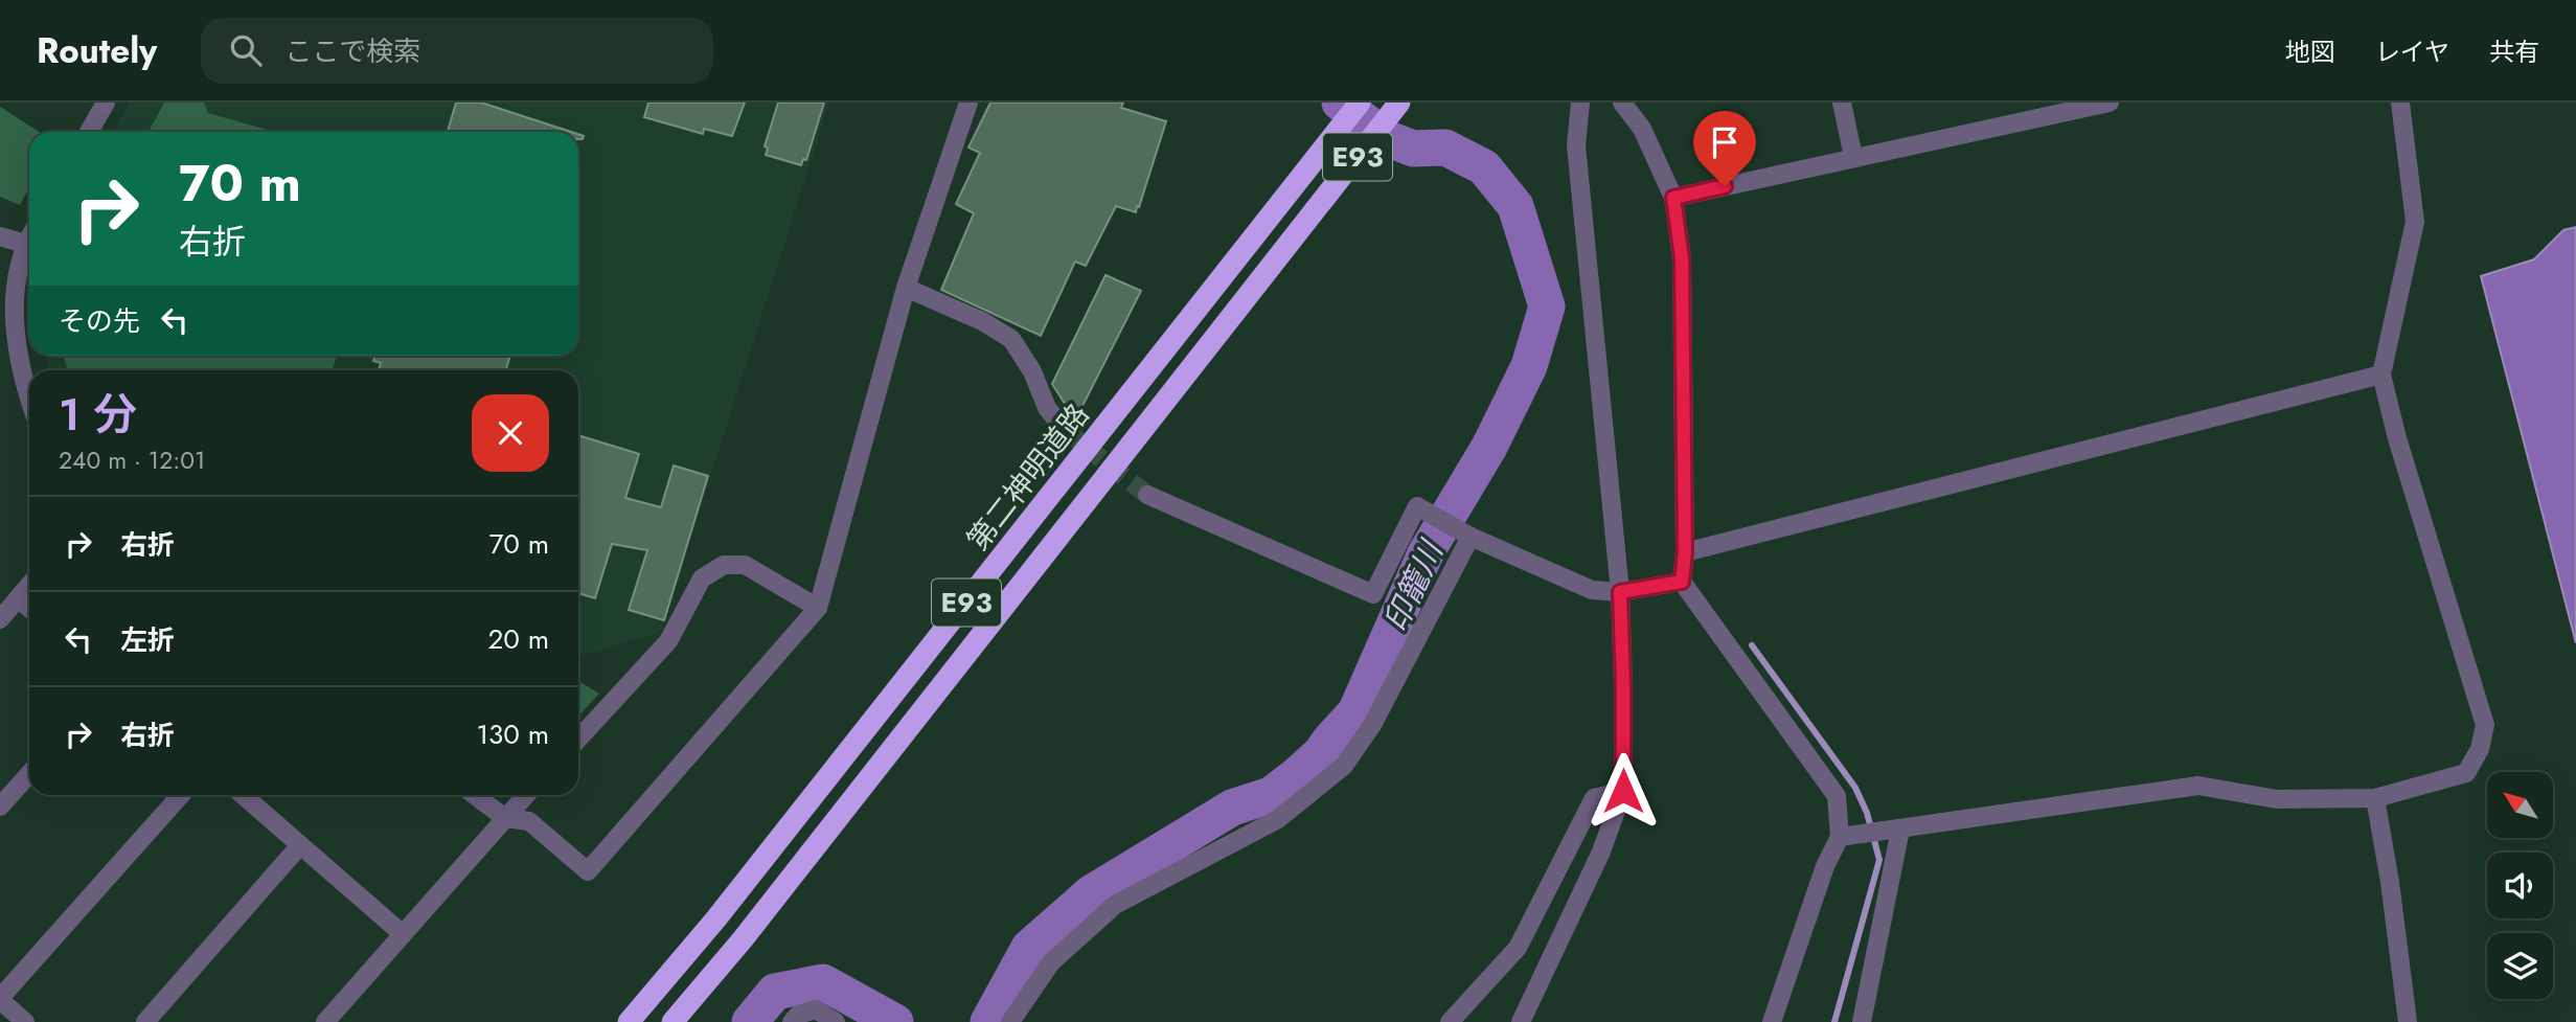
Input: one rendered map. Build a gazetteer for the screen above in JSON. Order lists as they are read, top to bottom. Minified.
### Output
{"streets":{"highway":["E93","第二神明道路"]},"water":["印籠川"],"north":"top left","page":{"header":"Routely","search":"ここで検索","nav":["地図","レイヤ","共有"],"turn":["70 m","右折"],"then":"その先","heading":["1 分","240 m · 12:01"],"list":[{"name":"右折","value":"70 m"},{"name":"左折","value":"20 m"},{"name":"右折","value":"130 m"}]}}
